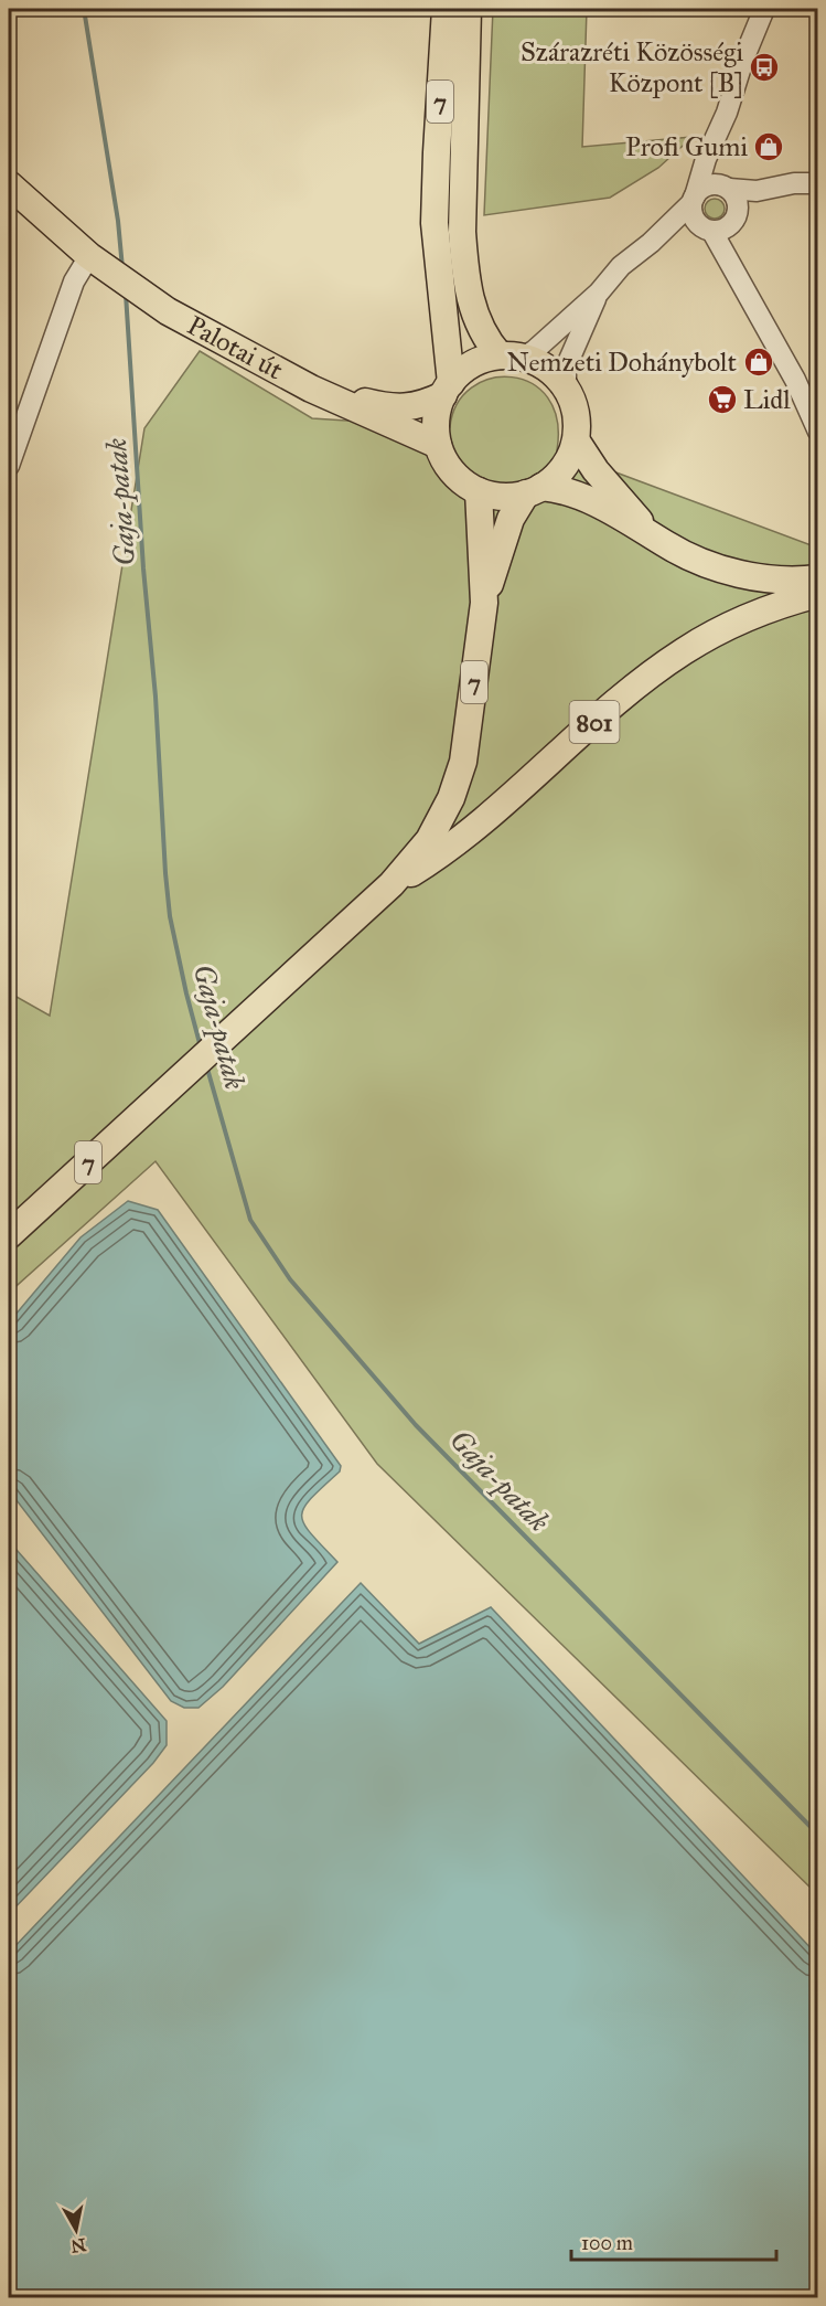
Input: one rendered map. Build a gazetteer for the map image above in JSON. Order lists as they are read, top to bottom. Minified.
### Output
{"streets":{"main road":["7","Palotai út","801"]},"crossings":[["7","Palotai út"],["7","801"]],"water":["Gaja-patak"],"places":{"bus stop":["Szárazréti Közösségi Központ [B]"],"shop":["Profi Gumi","Nemzeti Dohánybolt"],"supermarket":["Lidl"]},"scale_bar":"100 m","north":"bottom"}
